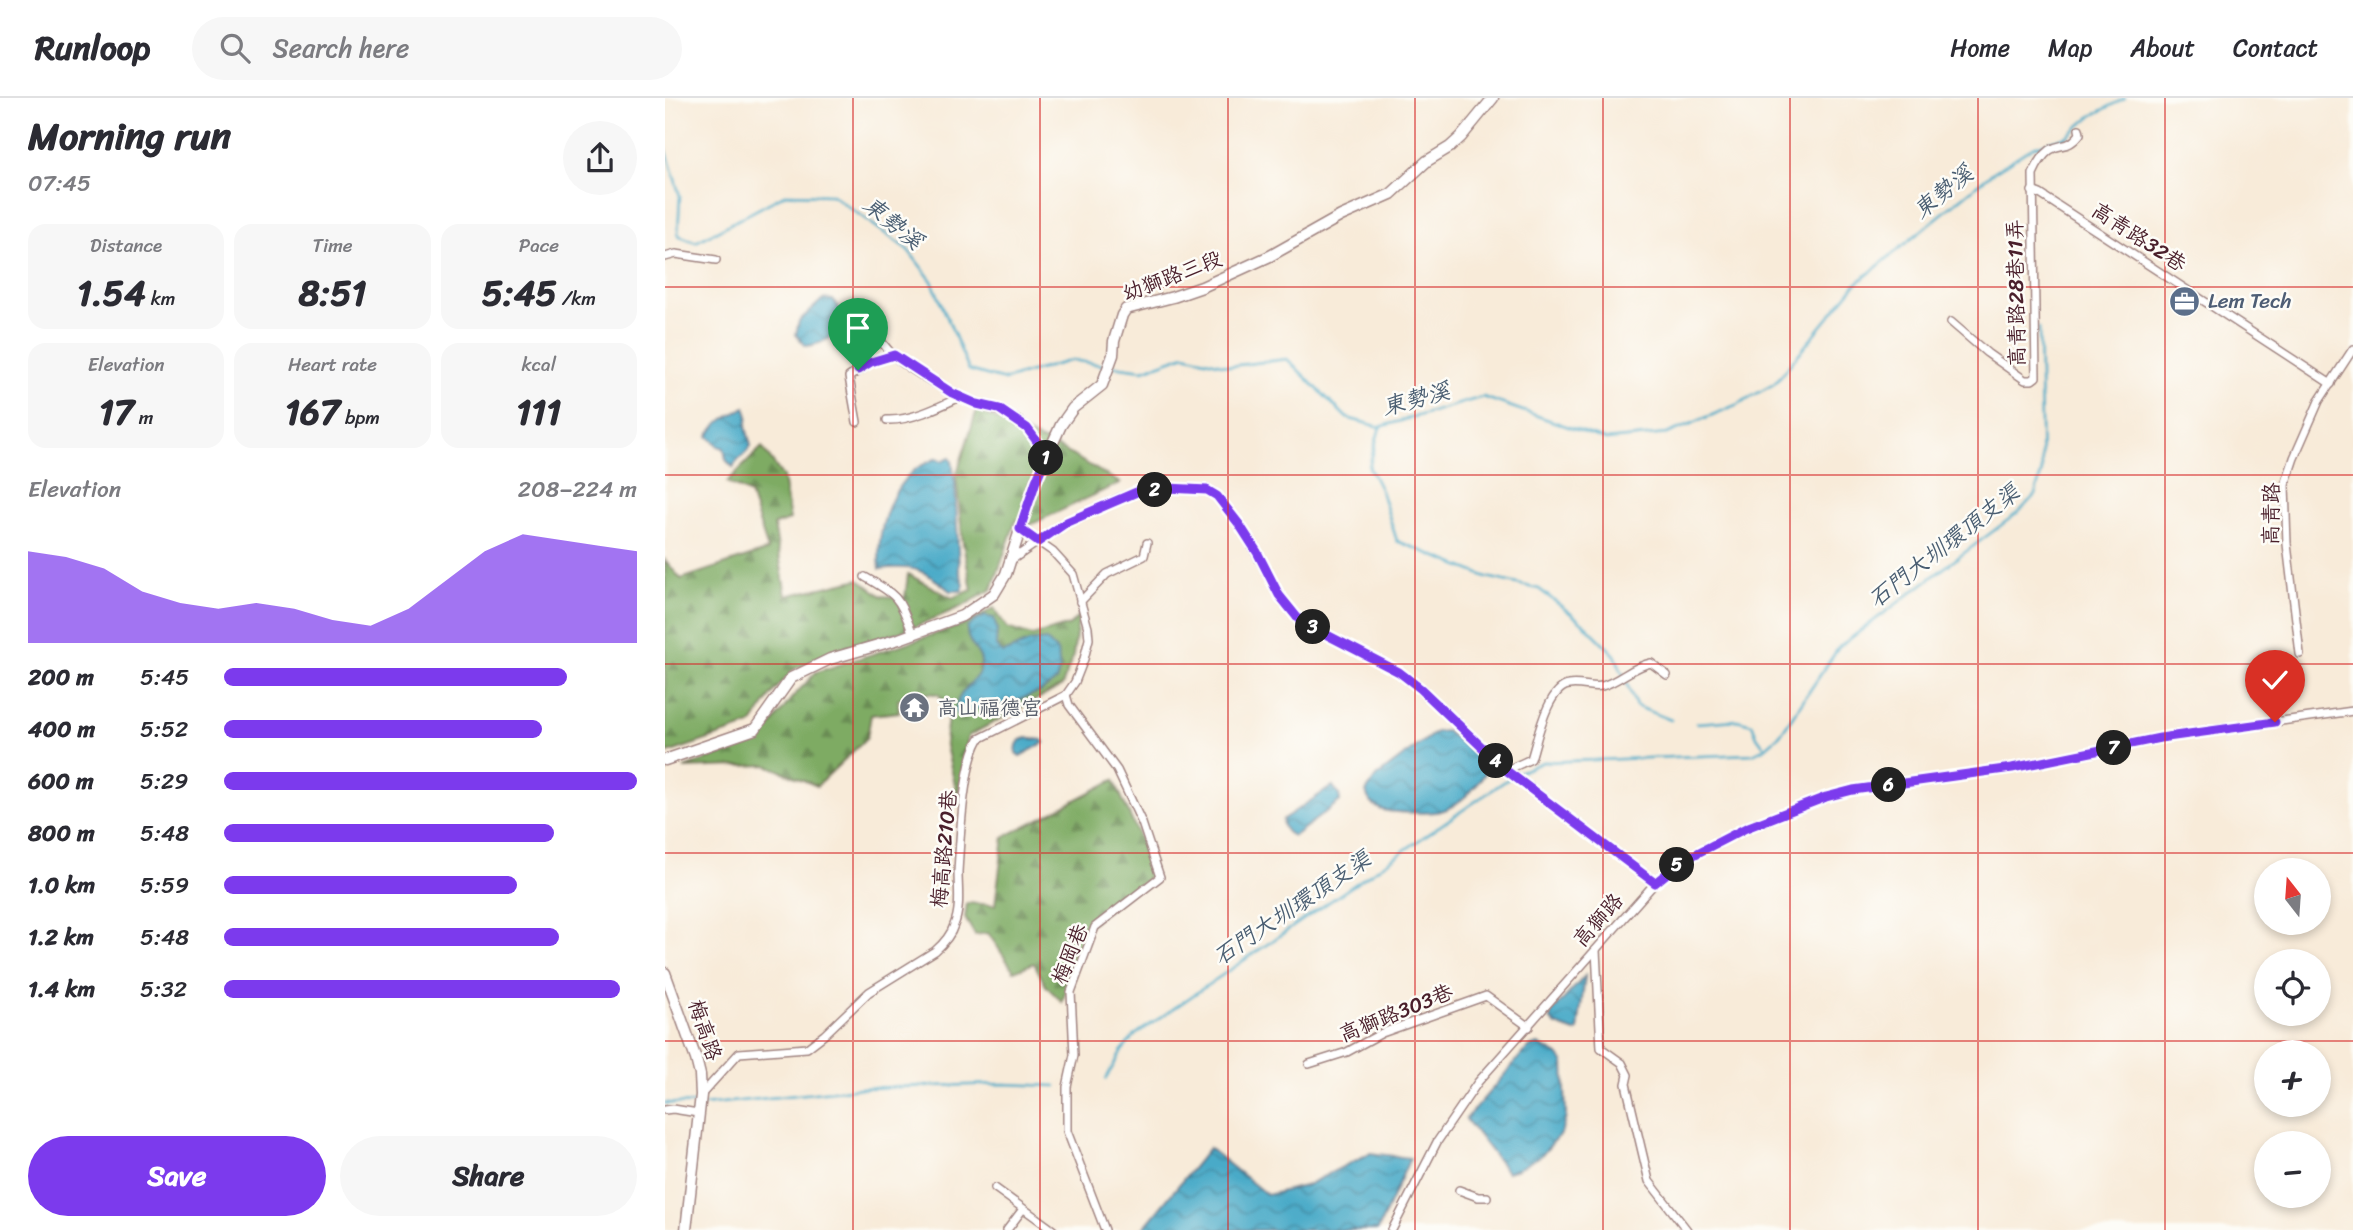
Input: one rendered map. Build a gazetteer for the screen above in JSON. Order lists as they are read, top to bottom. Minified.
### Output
{"streets":{"street":["高青路32巷","幼獅路三段","高青路28巷11弄","高青路","梅高路210巷","高獅路","梅岡巷","高獅路303巷","梅高路"]},"crossings":[["高青路32巷","高青路28巷11弄"],["高青路32巷","高青路"],["梅高路210巷","梅岡巷"],["梅高路210巷","梅高路"],["高獅路","高獅路303巷"]],"water":["東勢溪","石門大圳環頂支渠"],"places":{"office":["Lem Tech"],"temple":["高山福德宮"]},"north":"top","page":{"header":"Runloop","search":"Search here","nav":["Home","Map","About","Contact"],"heading":["Morning run","07:45"],"stats":[["Distance","1.54 km"],["Time","8:51"],["Pace","5:45 /km"],["Elevation","17 m"],["Heart rate","167 bpm"],["kcal","111"]],"pins":["1","2","3","7","4","6","5"],"chart":["Elevation","208–224 m"],"list":[{"name":"200 m","note":"5:45"},{"name":"400 m","note":"5:52"},{"name":"600 m","note":"5:29"},{"name":"800 m","note":"5:48"},{"name":"1.0 km","note":"5:59"},{"name":"1.2 km","note":"5:48"},{"name":"1.4 km","note":"5:32"}],"map_buttons":["+","−"],"buttons":["Save","Share"]}}
